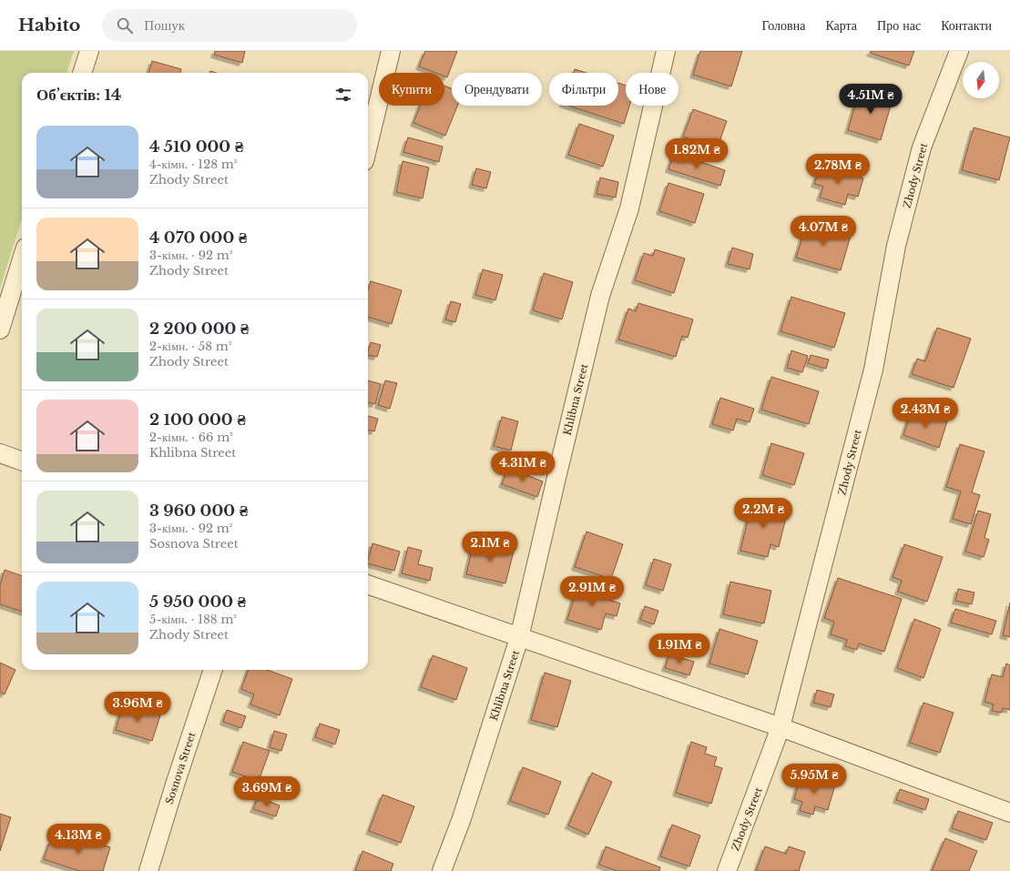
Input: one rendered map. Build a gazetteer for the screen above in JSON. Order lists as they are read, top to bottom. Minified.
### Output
{"streets":{"street":["Zhody Street","Khlibna Street","Sosnova Street"]},"north":"bottom","page":{"header":"Habito","search":"Пошук","nav":["Головна","Карта","Про нас","Контакти"],"chip":["Купити","Орендувати","Фільтри","Нове"],"heading":"Об’єктів: 14","price":["4.51M ₴","1.82M ₴","2.78M ₴","4.07M ₴","2.43M ₴","4.31M ₴","2.2M ₴","2.1M ₴","2.91M ₴","1.91M ₴","3.96M ₴","5.95M ₴","3.69M ₴","4.13M ₴"],"list":[{"name":"4 510 000 ₴","note":"4-кімн. · 128 m² · Zhody Street"},{"name":"4 070 000 ₴","note":"3-кімн. · 92 m² · Zhody Street"},{"name":"2 200 000 ₴","note":"2-кімн. · 58 m² · Zhody Street"},{"name":"2 100 000 ₴","note":"2-кімн. · 66 m² · Khlibna Street"},{"name":"3 960 000 ₴","note":"3-кімн. · 92 m² · Sosnova Street"},{"name":"5 950 000 ₴","note":"5-кімн. · 188 m² · Zhody Street"}]}}
